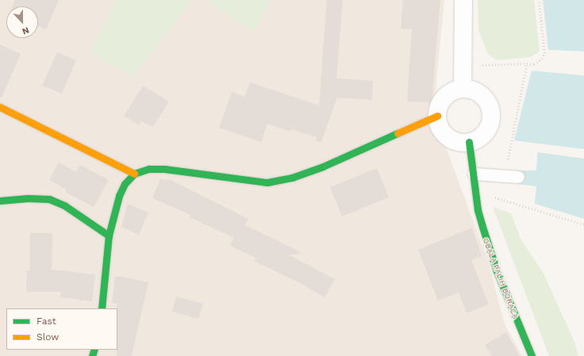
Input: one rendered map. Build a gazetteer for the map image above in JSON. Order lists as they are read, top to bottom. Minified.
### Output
{"streets":{"street":["OBALA PALIH BORACA"]},"legend":["Fast","Slow"],"north":"bottom"}
